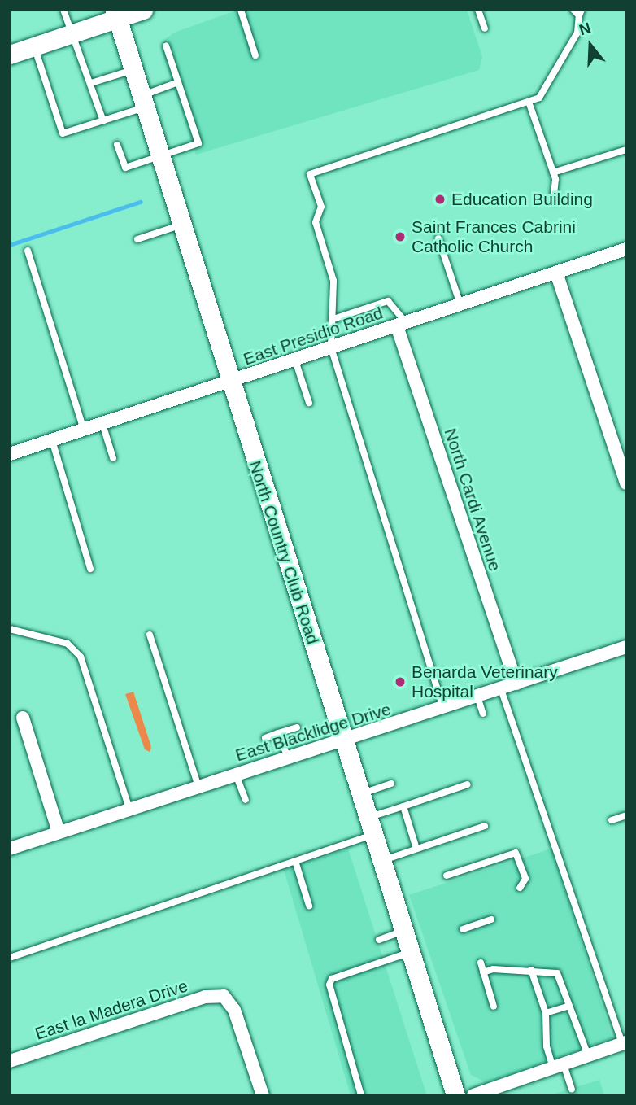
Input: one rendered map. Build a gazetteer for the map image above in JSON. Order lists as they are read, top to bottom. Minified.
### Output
{"streets":{"main road":["North Country Club Road"],"street":["East Presidio Road","North Cardi Avenue","East Blacklidge Drive","East la Madera Drive"]},"crossings":[["East Presidio Road","North Cardi Avenue"],["East Presidio Road","North Country Club Road"],["North Cardi Avenue","East Blacklidge Drive"],["North Country Club Road","East Blacklidge Drive"]],"places":["Education Building","Saint Frances Cabrini Catholic Church","Benarda Veterinary Hospital"],"north":"top"}
